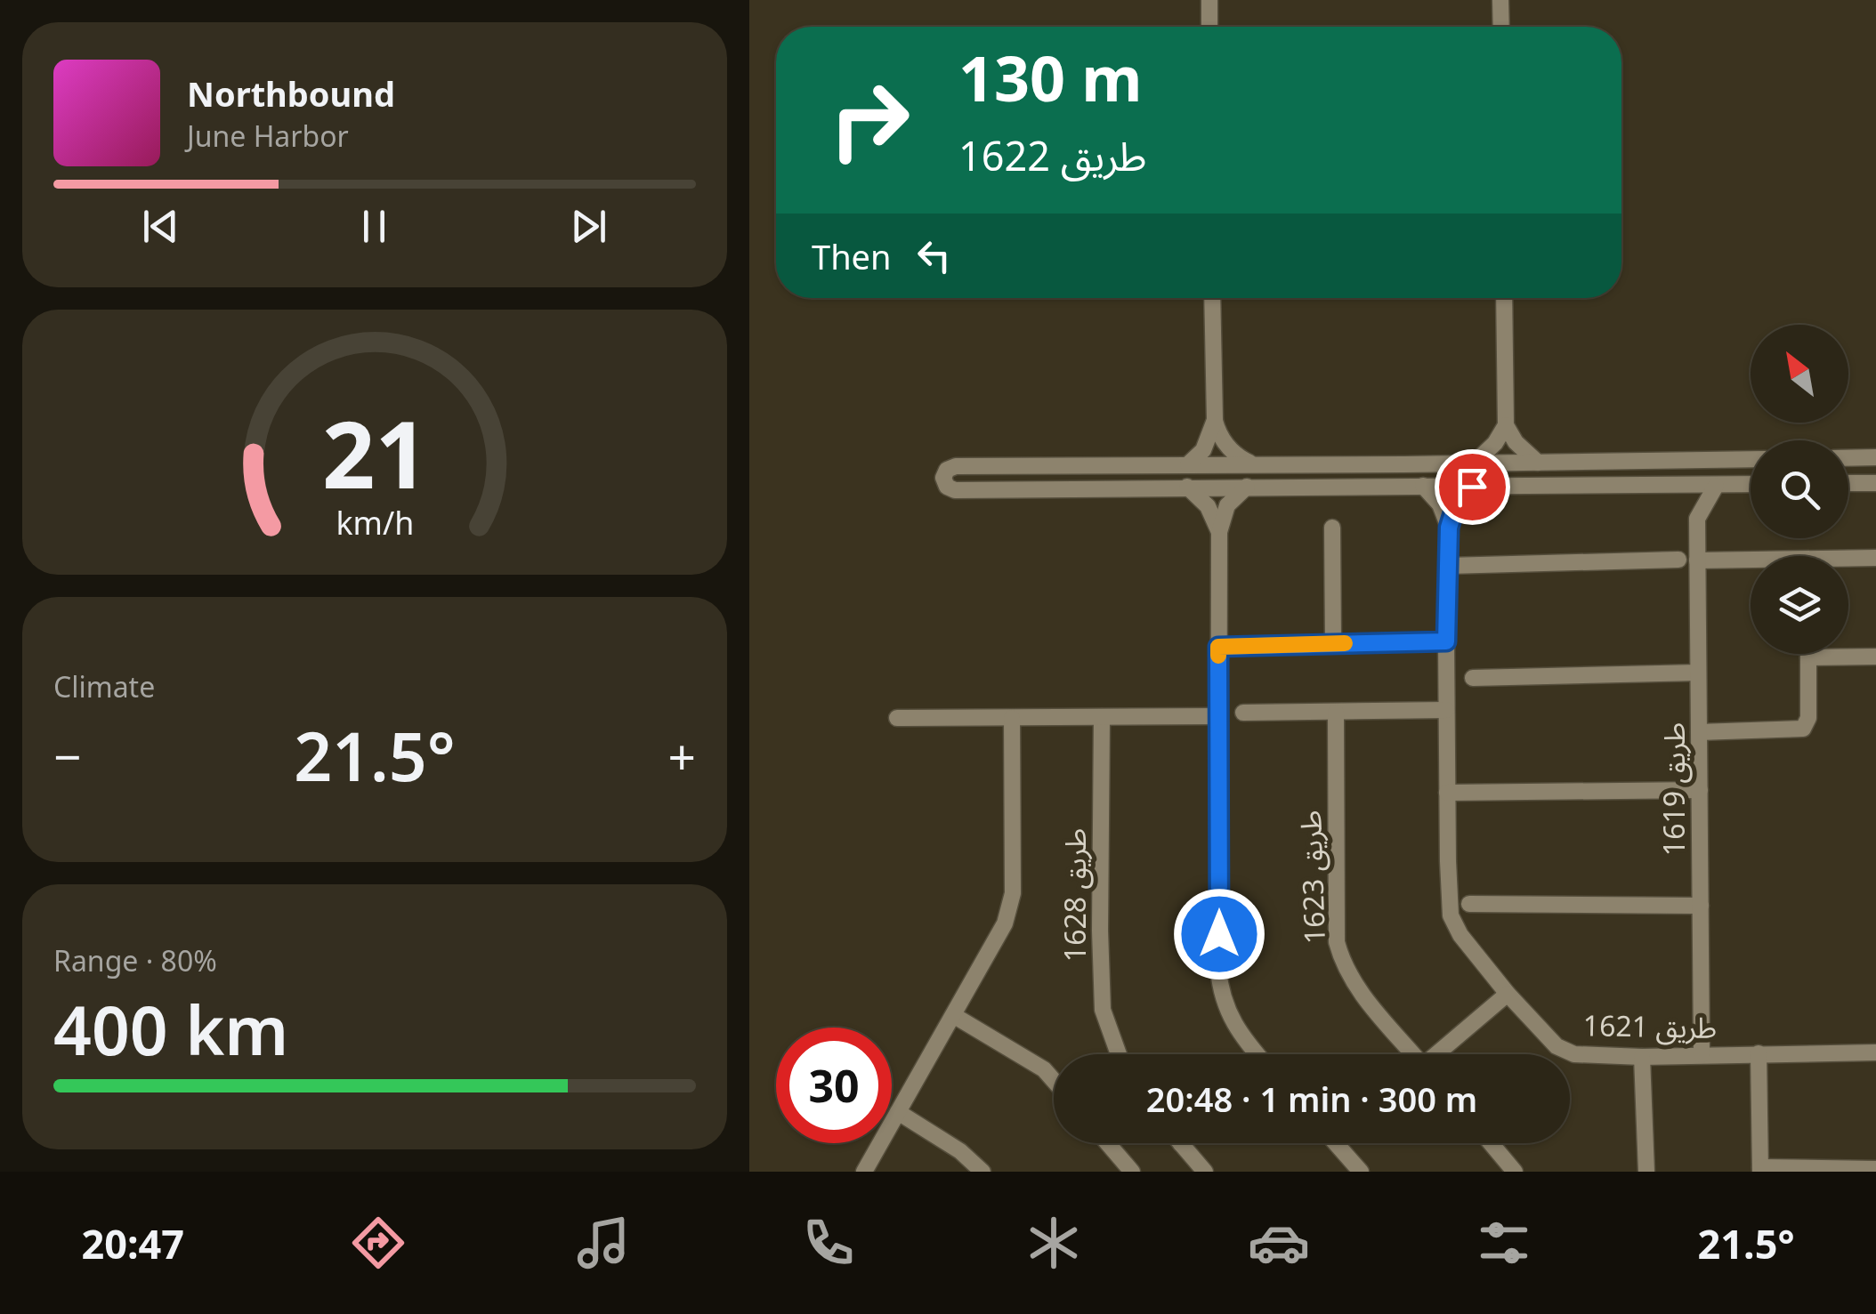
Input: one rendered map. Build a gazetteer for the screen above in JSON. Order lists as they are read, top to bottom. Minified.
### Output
{"streets":{"street":["طريق 1619","طريق 1623","طريق 1628","طريق 1621"]},"crossings":[["طريق 1619","طريق 1621"],["طريق 1623","طريق 1621"]],"north":"top left","page":{"turn":["130 m","طريق 1622"],"song":["Northbound","June Harbor"],"then":"Then","tile":["Climate",["Range · 80%","400 km"]],"heat":["−","21.5°","+"],"limit":"30","trip":"20:48 · 1 min · 300 m","tabs":["20:47","21.5°"],"gauge":["21","km/h"]}}
